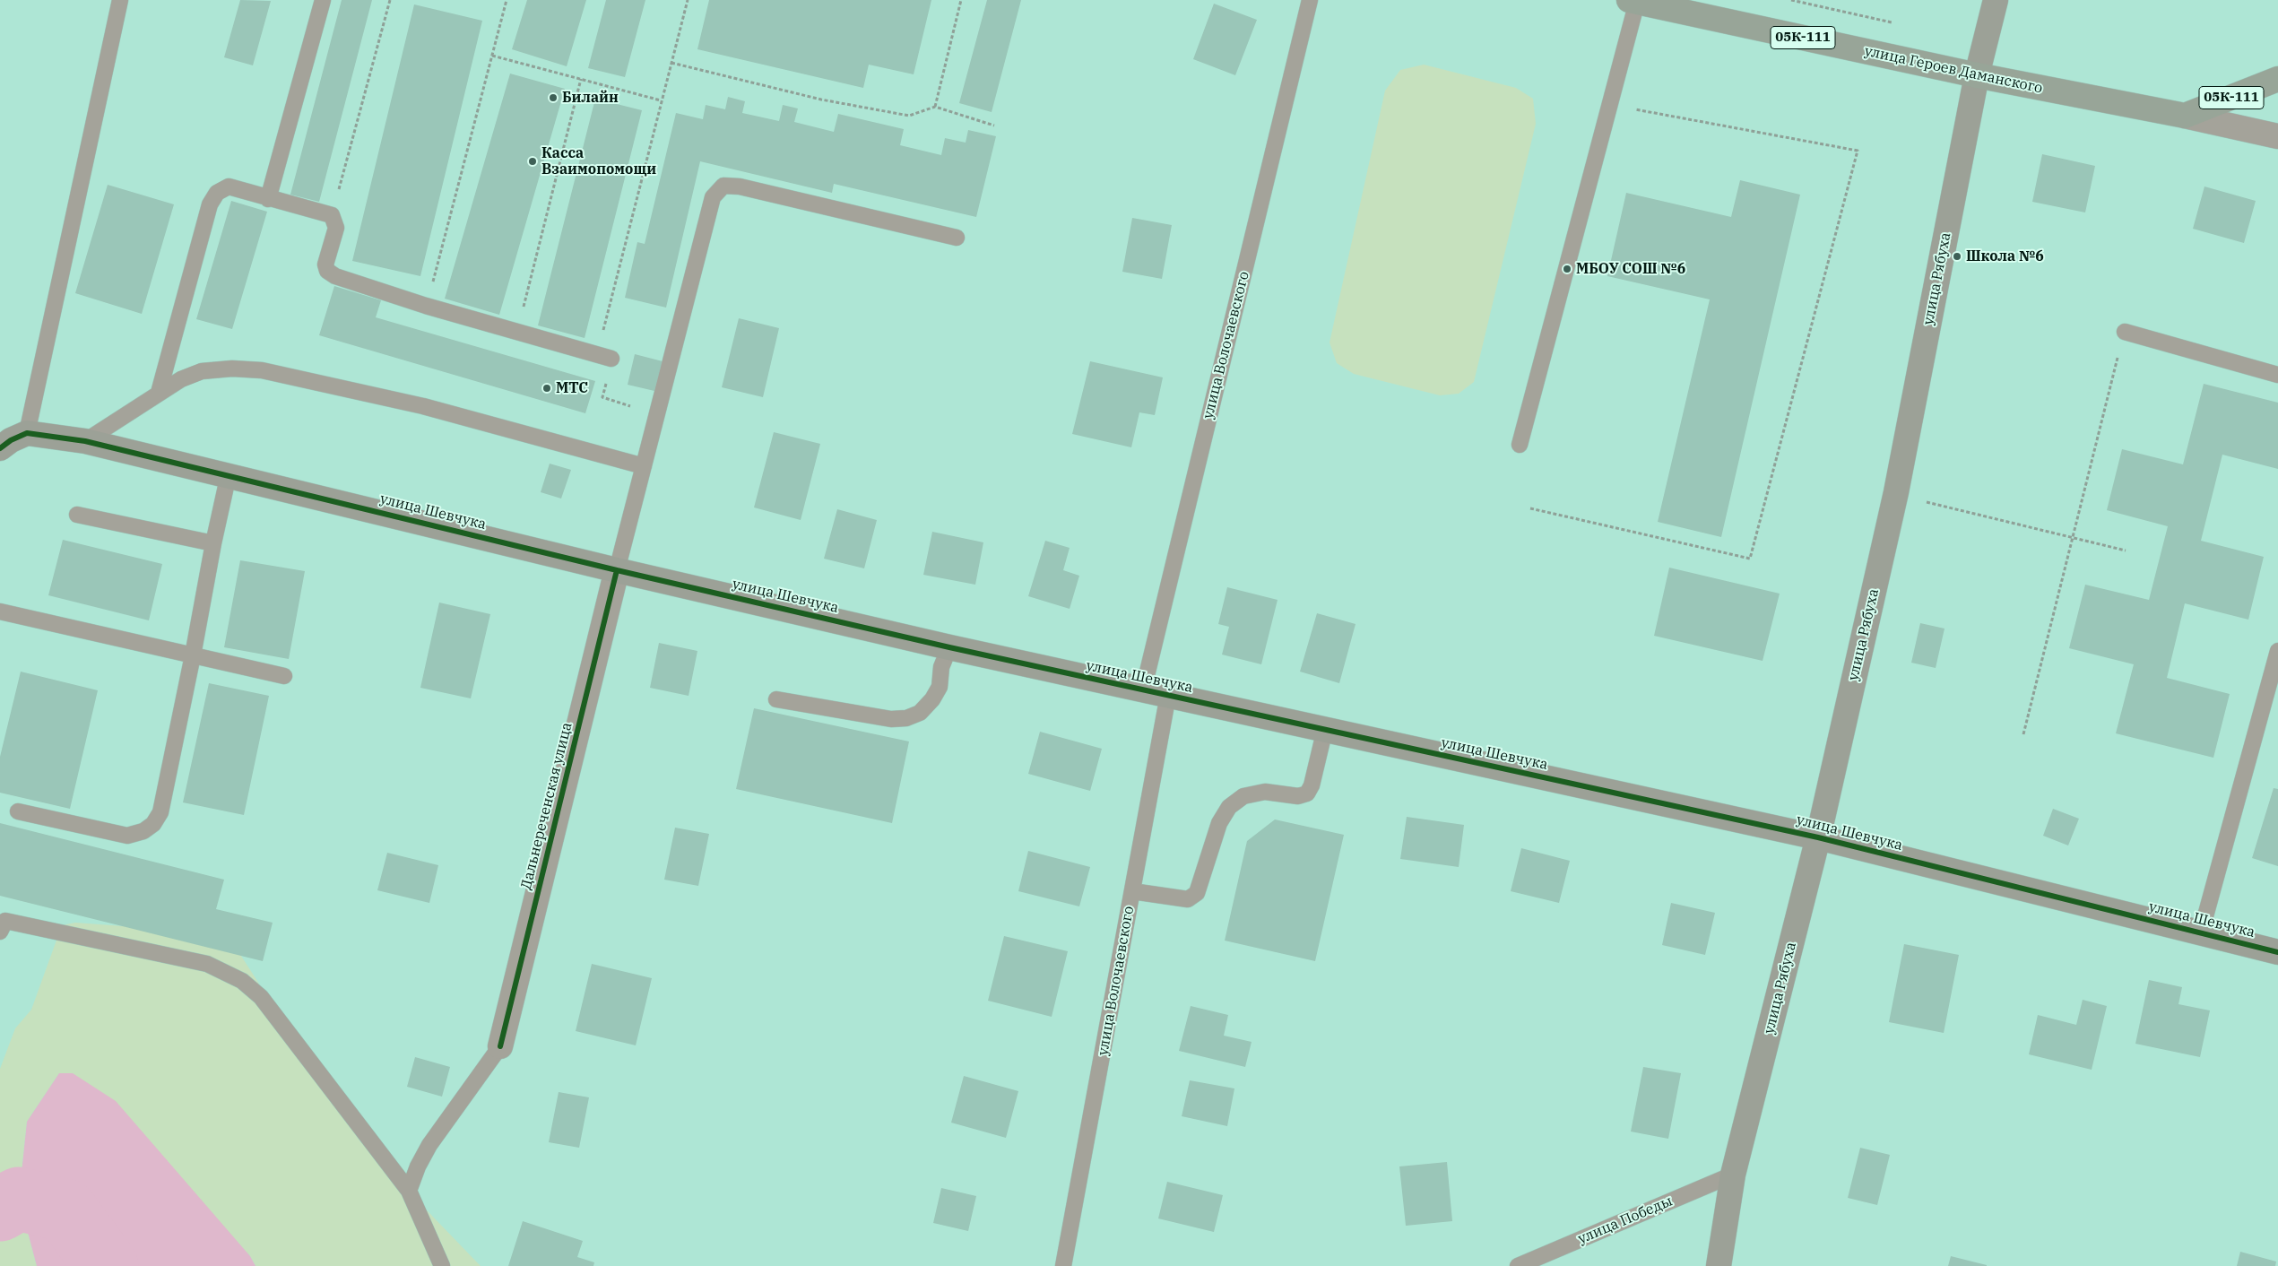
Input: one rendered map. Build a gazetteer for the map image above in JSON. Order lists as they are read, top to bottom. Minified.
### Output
{"streets":{"main road":["05К-111","улица Героев Даманского"],"street":["улица Рябуха","улица Шевчука","Дальнереченская улица"],"lane":["улица Волочаевского","улица Победы"]},"crossings":[["05К-111","улица Героев Даманского"],["улица Героев Даманского","улица Рябуха"],["улица Рябуха","улица Шевчука"],["улица Рябуха","улица Победы"],["улица Волочаевского","улица Шевчука"],["улица Шевчука","Дальнереченская улица"]],"places":["Билайн","Касса Взаимопомощи","Школа №6","МБОУ СОШ №6","МТС"]}
